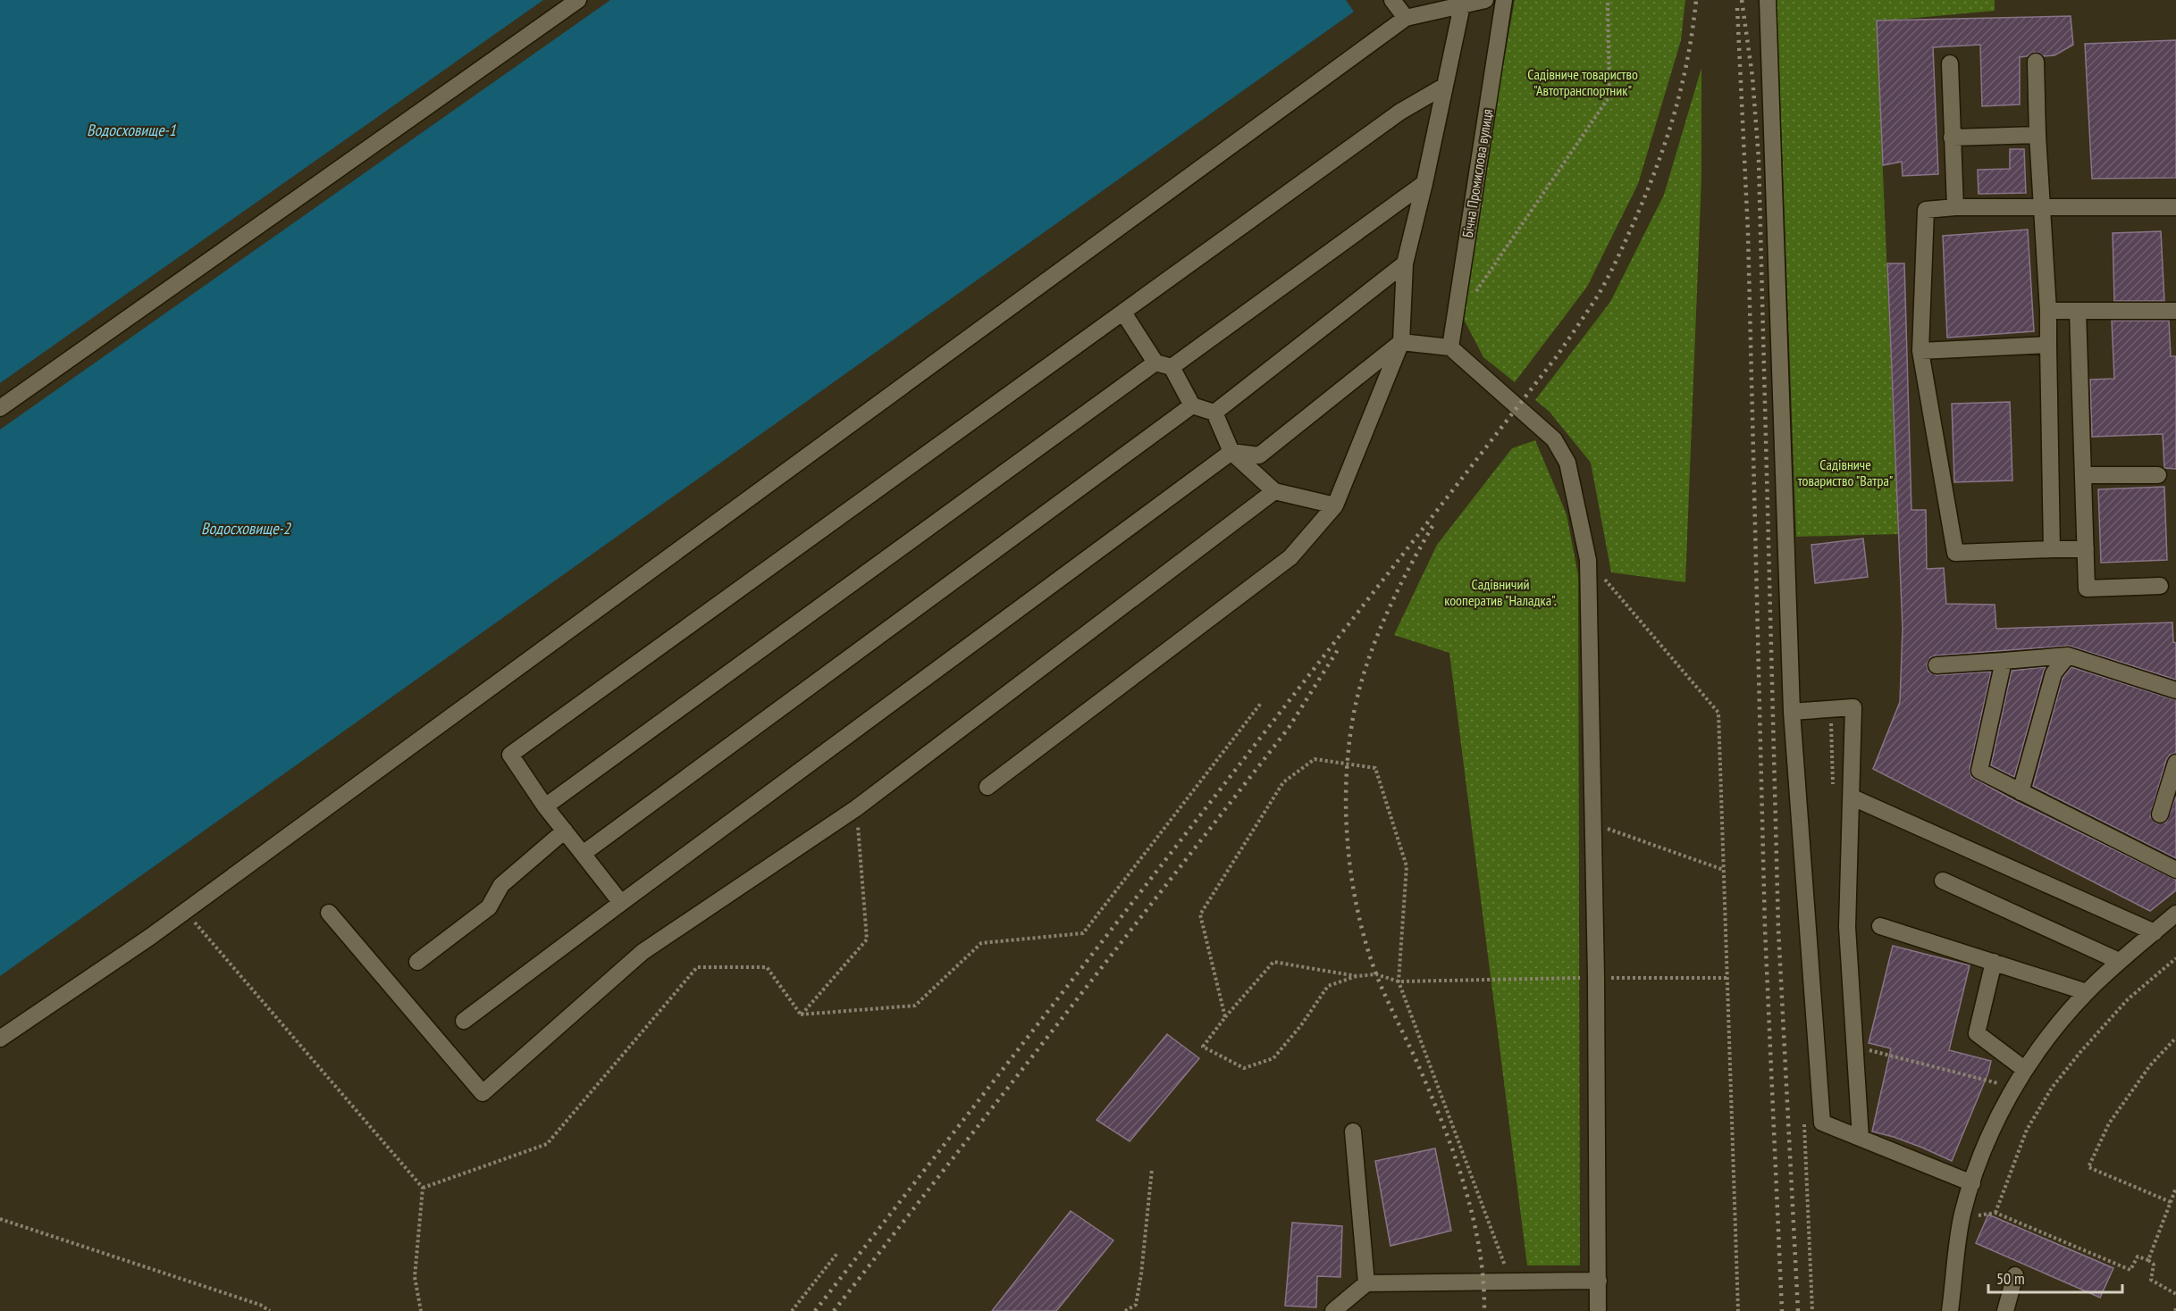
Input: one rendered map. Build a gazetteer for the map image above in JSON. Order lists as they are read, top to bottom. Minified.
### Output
{"streets":{"street":["Бічна Промислова вулиця"]},"water":["Водосховище-1","Водосховище-2"],"parks":["Садівниче товариство \"Автотранспортник\"","Садівниче товариство \"Ватра\"","Садівничий кооператив \"Наладка\"."],"scale_bar":"50 m"}
